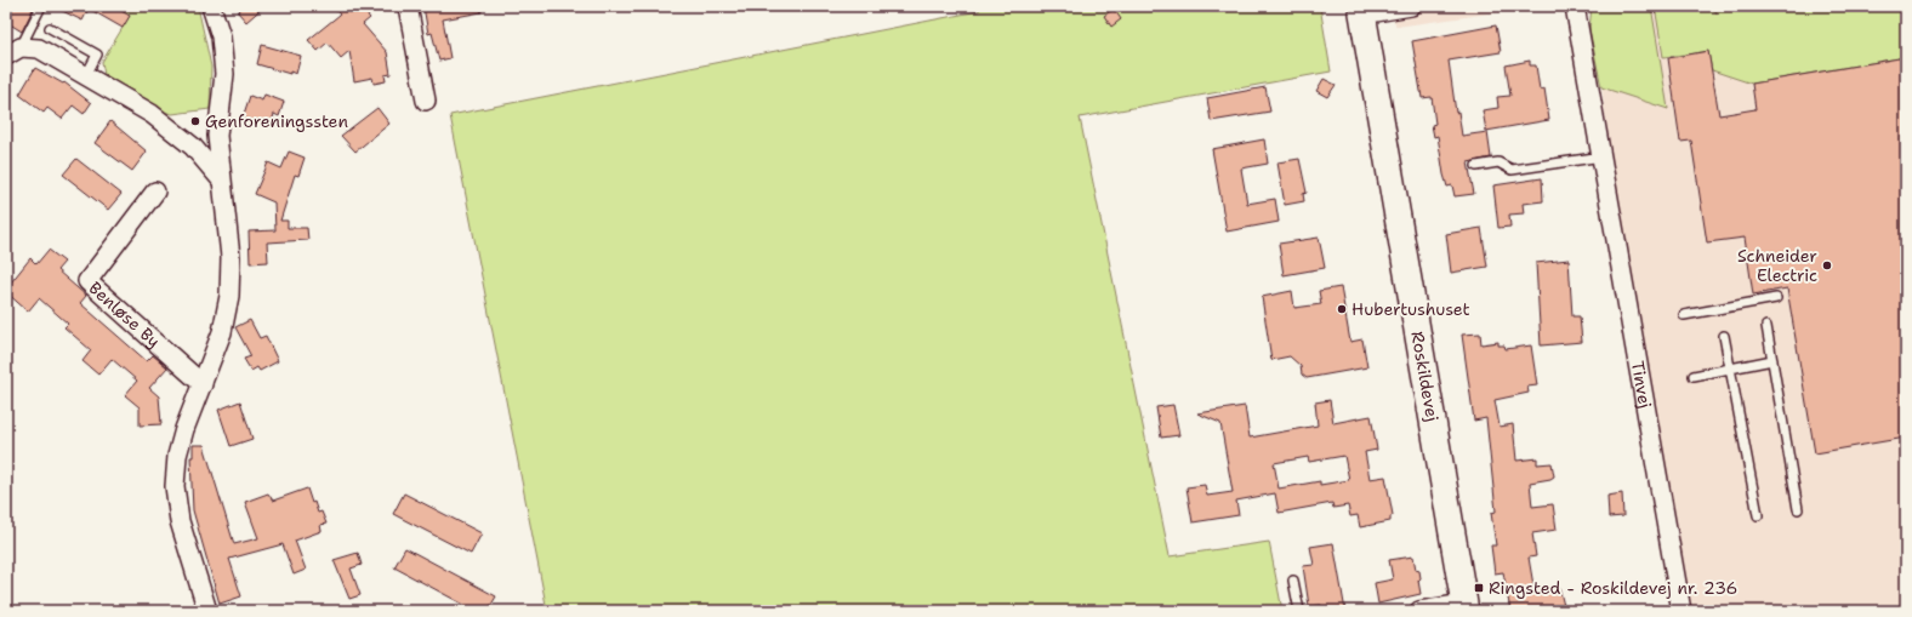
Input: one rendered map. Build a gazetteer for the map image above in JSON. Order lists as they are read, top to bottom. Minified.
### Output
{"streets":{"street":["Benløse By","Roskildevej","Tinvej"]},"places":{"other":["Genforeningssten","Schneider Electric","Hubertushuset"],"transit":["Ringsted - Roskildevej nr. 236"]}}
